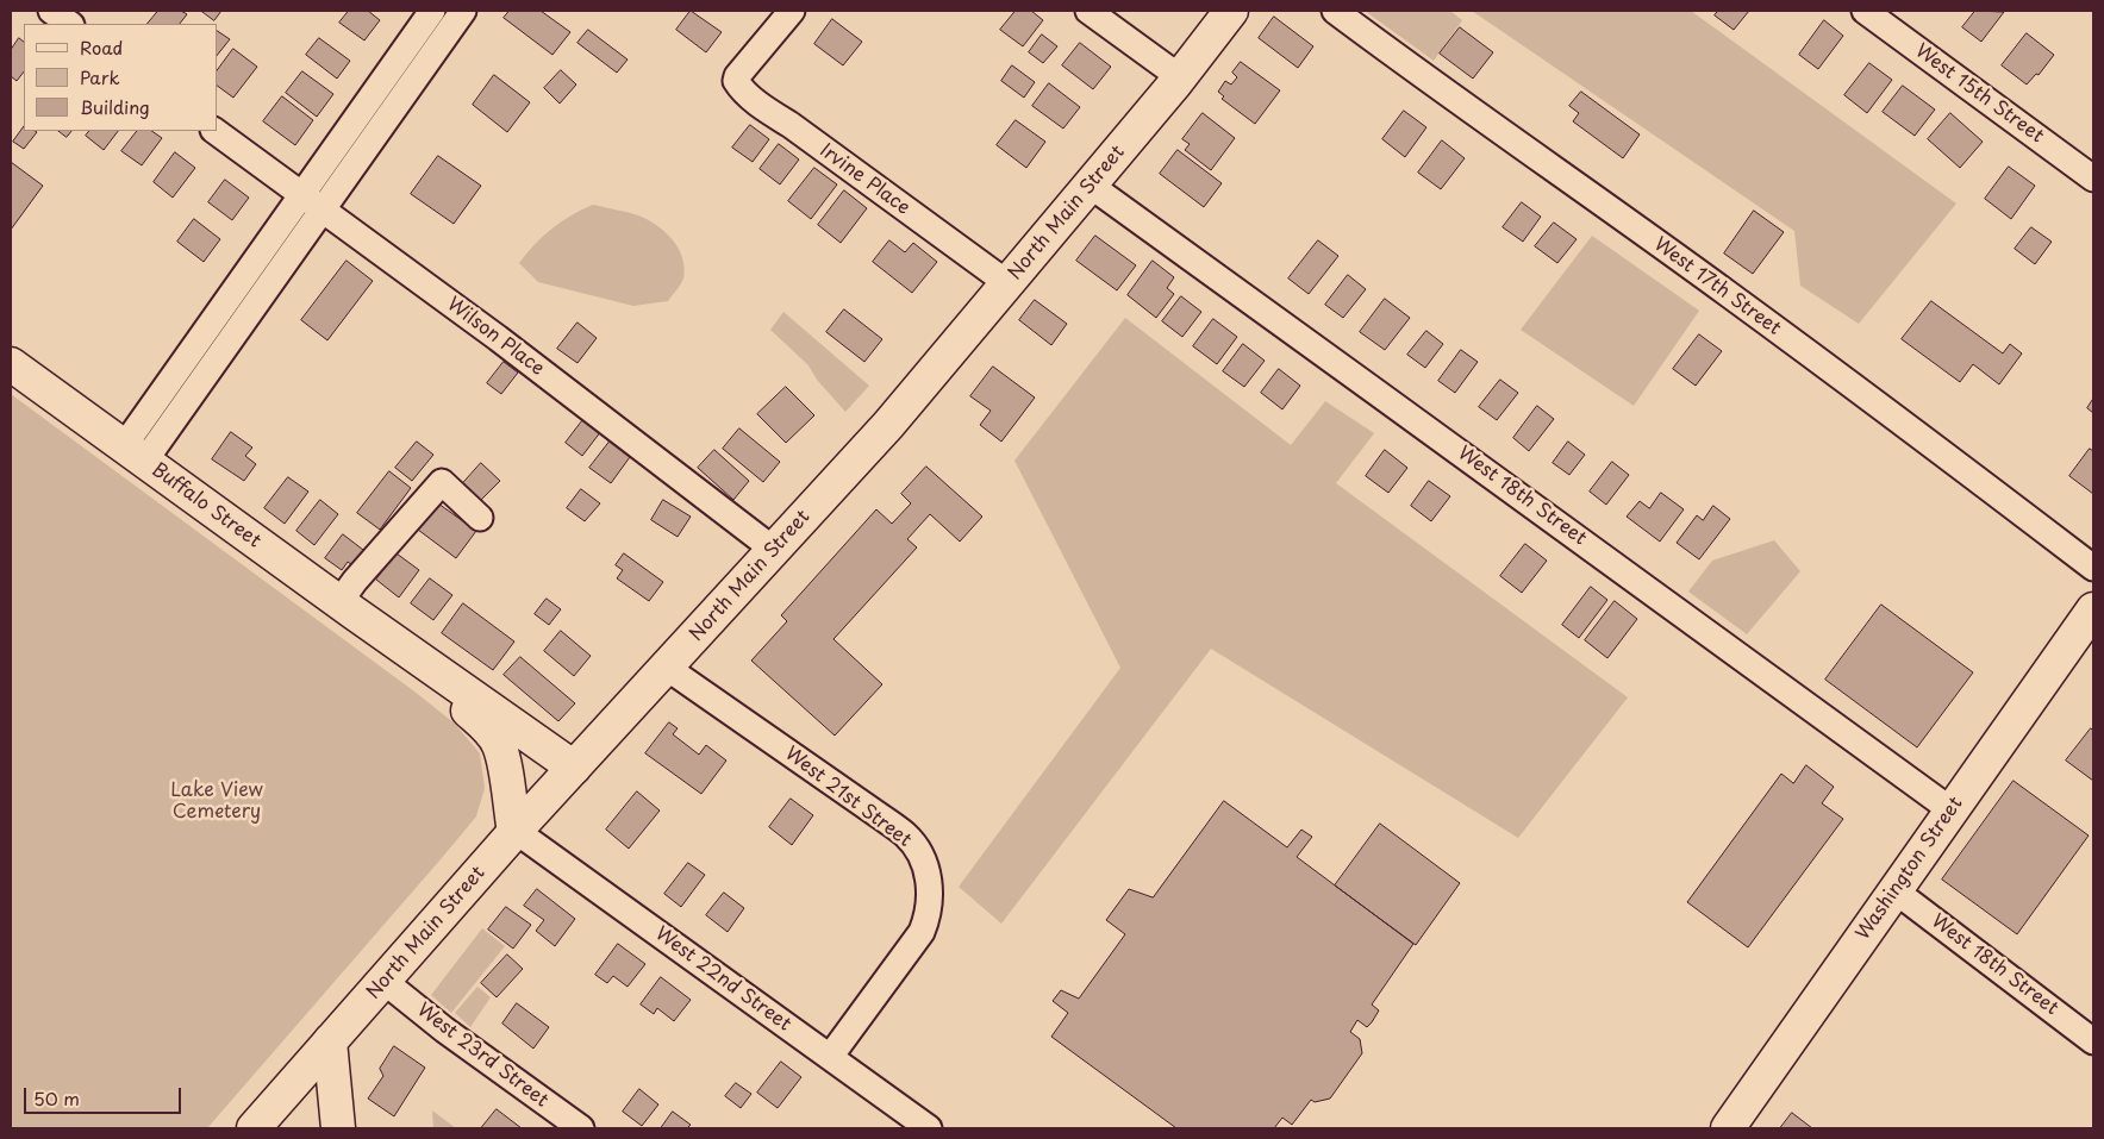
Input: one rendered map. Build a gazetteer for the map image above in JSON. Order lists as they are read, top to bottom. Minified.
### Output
{"streets":{"main road":["North Main Street","Buffalo Street","Washington Street"],"street":["West 15th Street","Irvine Place","West 17th Street","Wilson Place","West 18th Street","West 21st Street","West 22nd Street","West 23rd Street"]},"crossings":[["Irvine Place","North Main Street"],["North Main Street","Wilson Place"],["North Main Street","West 18th Street"],["North Main Street","Buffalo Street"],["North Main Street","West 21st Street"],["North Main Street","West 22nd Street"],["North Main Street","West 23rd Street"],["West 18th Street","Washington Street"],["Buffalo Street","West 22nd Street"],["West 21st Street","West 22nd Street"]],"parks":["Lake View Cemetery"],"legend":["Road","Park","Building"],"scale_bar":"50 m"}
